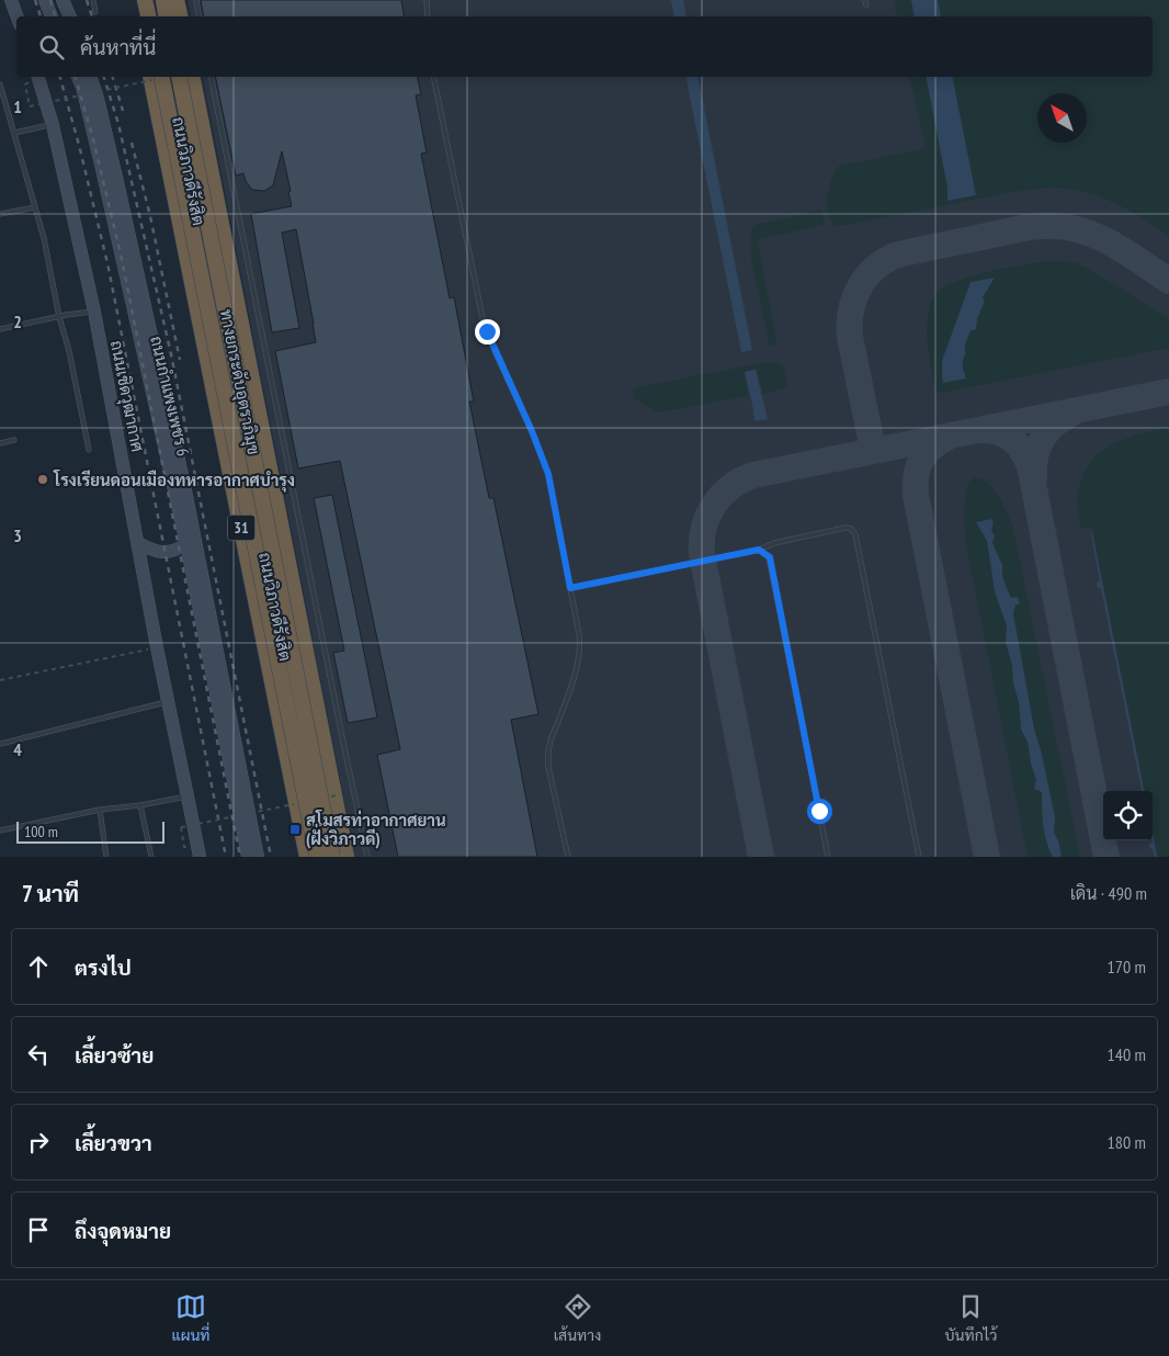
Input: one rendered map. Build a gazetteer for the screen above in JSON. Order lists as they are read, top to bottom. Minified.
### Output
{"streets":{"highway":["ถนนวิภาวดีรังสิต","ทางยกระดับอุตราภิมุข","31"],"main road":["ถนนเชิดวุฒากาศ","ถนนกำแพงเพชร 6"]},"places":{"other":["โรงเรียนดอนเมืองทหารอากาศบำรุง"],"transit":["สโมสรท่าอากาศยาน (ฝั่งวิภาวดี)"]},"scale_bar":"100 m","north":"top left","page":{"search":"ค้นหาที่นี่","scale":"100 m","heading":["7 นาที","เดิน · 490 m"],"list":[["ตรงไป","170 m"],["เลี้ยวซ้าย","140 m"],["เลี้ยวขวา","180 m"],"ถึงจุดหมาย"],"nav":["แผนที่","เส้นทาง","บันทึกไว้"]},"grid":{"rows":["1","2","3","4"]}}
